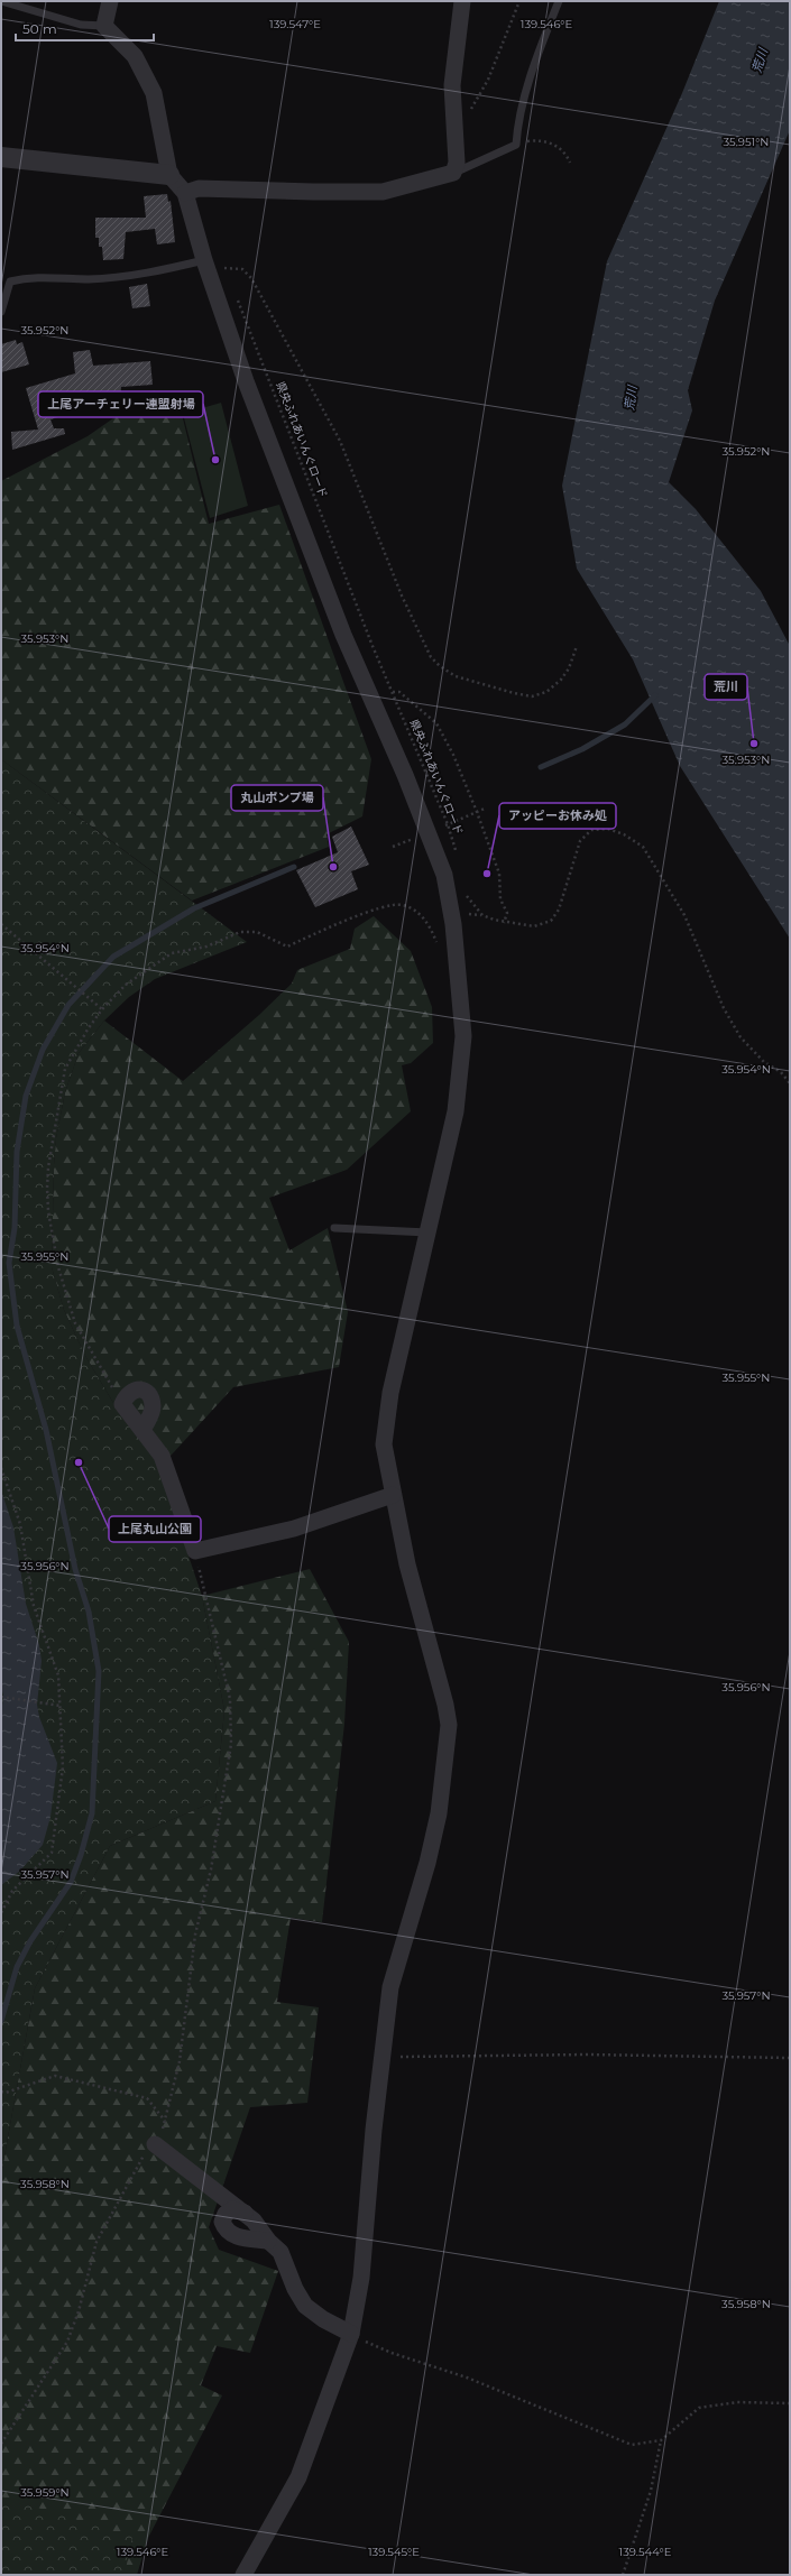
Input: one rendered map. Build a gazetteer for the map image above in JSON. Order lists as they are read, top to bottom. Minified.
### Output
{"streets":{"path":["県央ふれあいんぐロード"]},"water":["荒川"],"places":["上尾アーチェリー連盟射場","荒川","丸山ポンプ場","アッピーお休み処","上尾丸山公園"],"scale_bar":"50 m","coordinates":["139.547°E","139.546°E","35.951°N","35.952°N","35.953°N","35.954°N","35.955°N","35.956°N","35.957°N","35.958°N","35.959°N","139.545°E","139.544°E"]}
